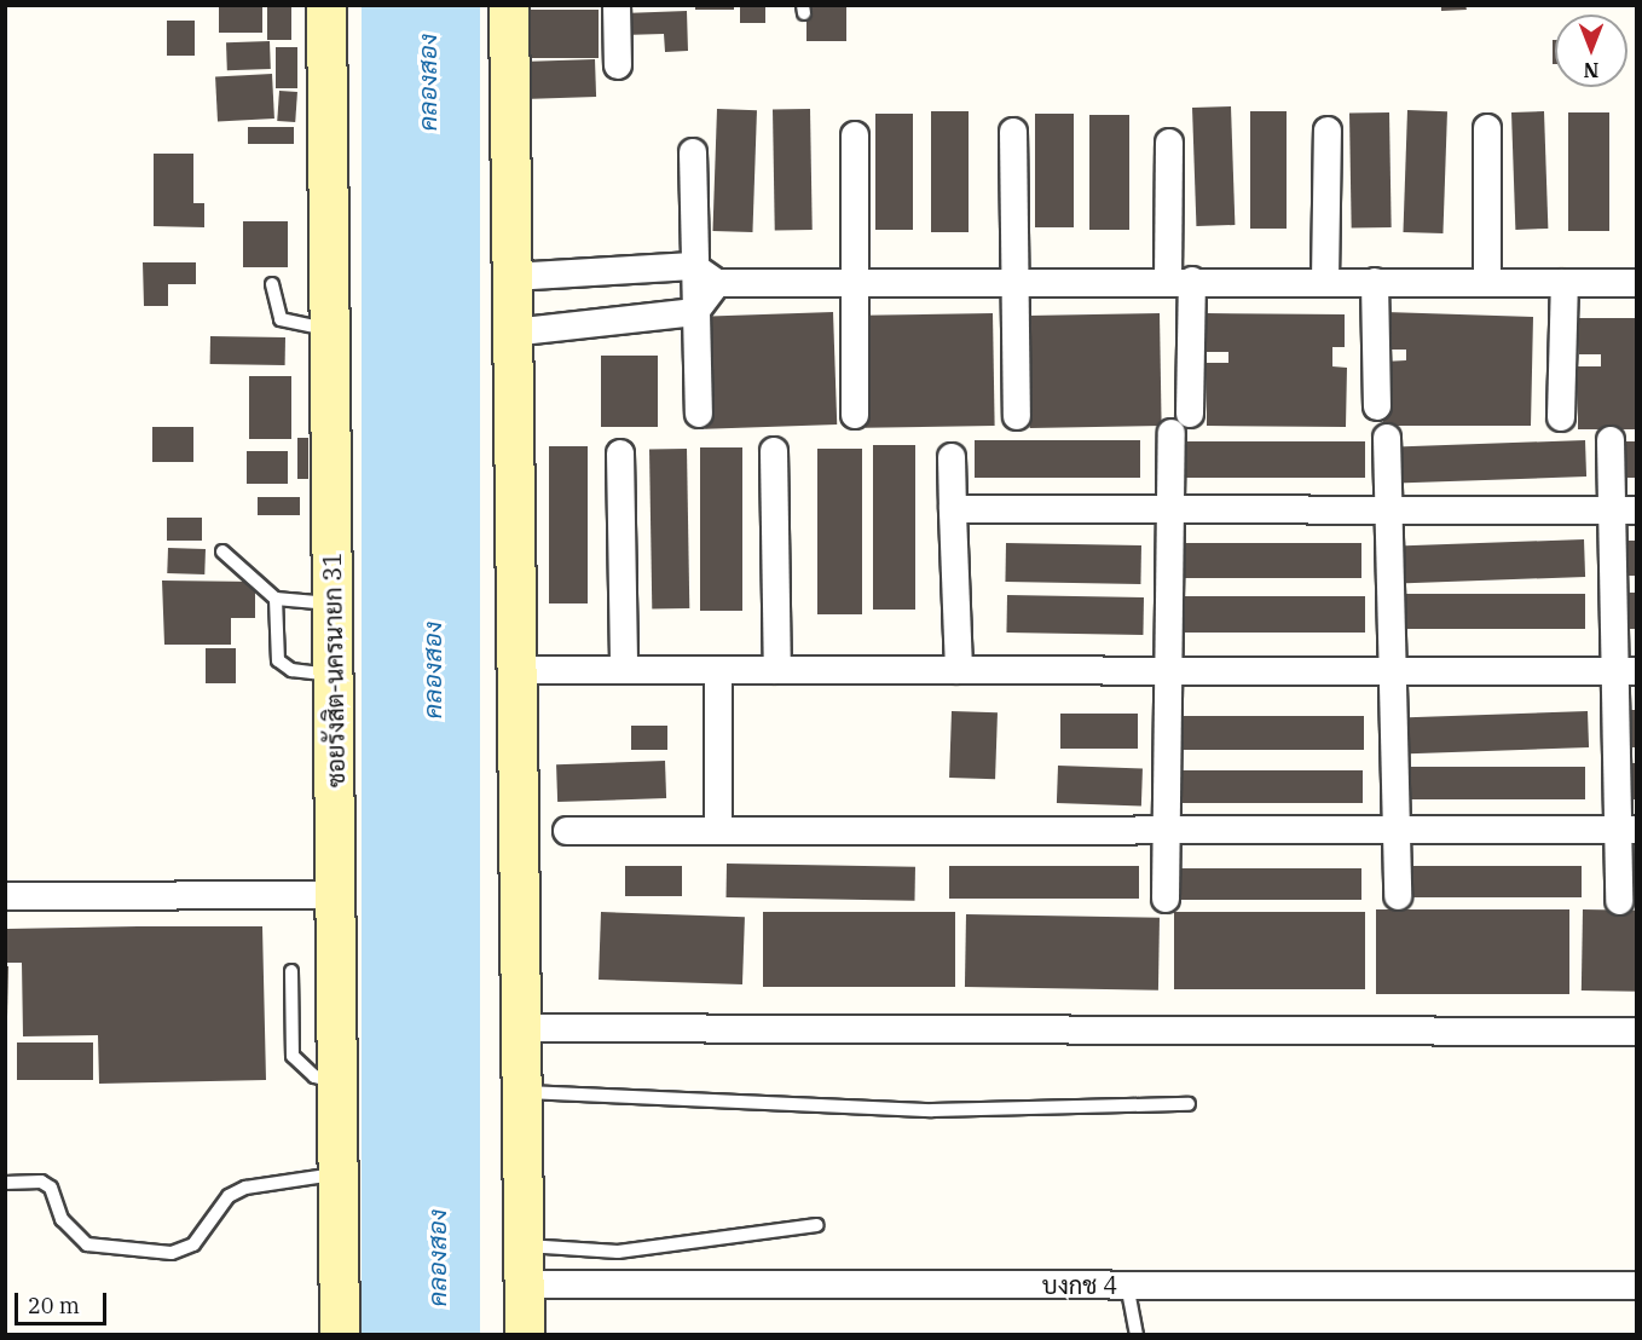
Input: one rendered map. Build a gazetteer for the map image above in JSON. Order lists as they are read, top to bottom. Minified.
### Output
{"streets":{"street":["ซอยรังสิต-นครนายก 31","บงกช 4"]},"water":["คลองสอง"],"scale_bar":"20 m","north":"bottom"}
